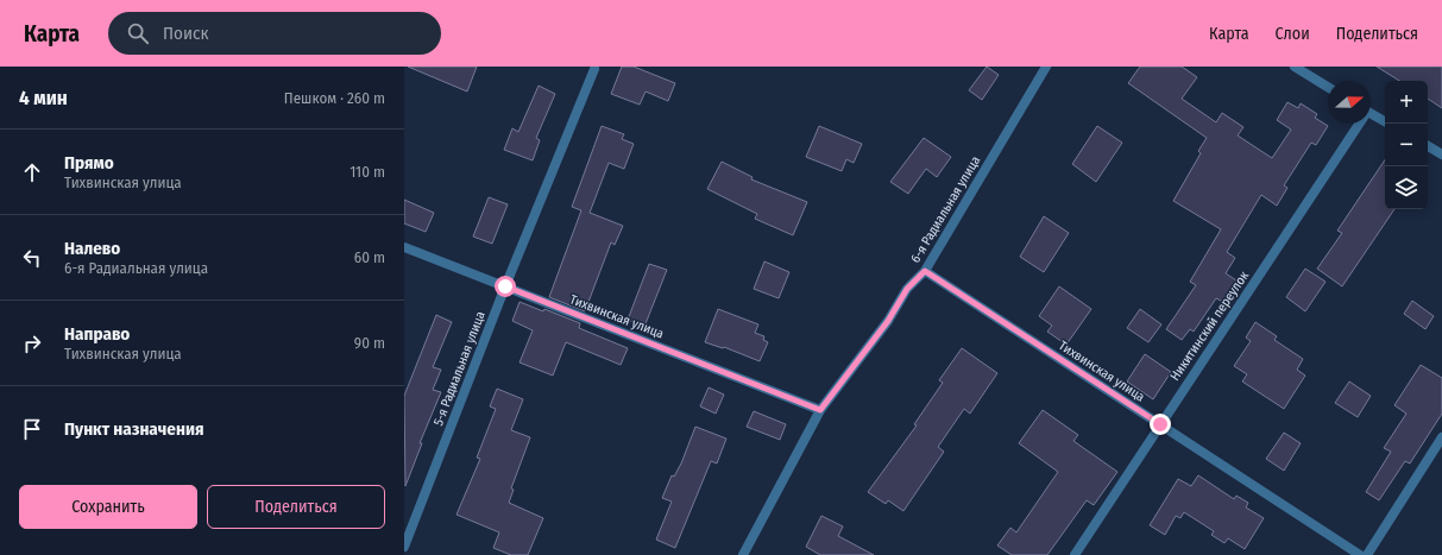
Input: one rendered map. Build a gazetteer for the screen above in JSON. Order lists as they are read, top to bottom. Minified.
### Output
{"streets":{"street":["6-я Радиальная улица","Тихвинская улица","Никитинский переулок","5-я Радиальная улица"]},"crossings":[["6-я Радиальная улица","Тихвинская улица"],["Тихвинская улица","Никитинский переулок"],["Тихвинская улица","5-я Радиальная улица"]],"north":"right","page":{"header":"Карта","search":"Поиск","nav":["Карта","Слои","Поделиться"],"heading":["4 мин","Пешком · 260 m"],"map_buttons":["+","−"],"list":[["Прямо","Тихвинская улица","110 m"],["Налево","6-я Радиальная улица","60 m"],["Направо","Тихвинская улица","90 m"],"Пункт назначения"],"buttons":["Сохранить","Поделиться"]}}
